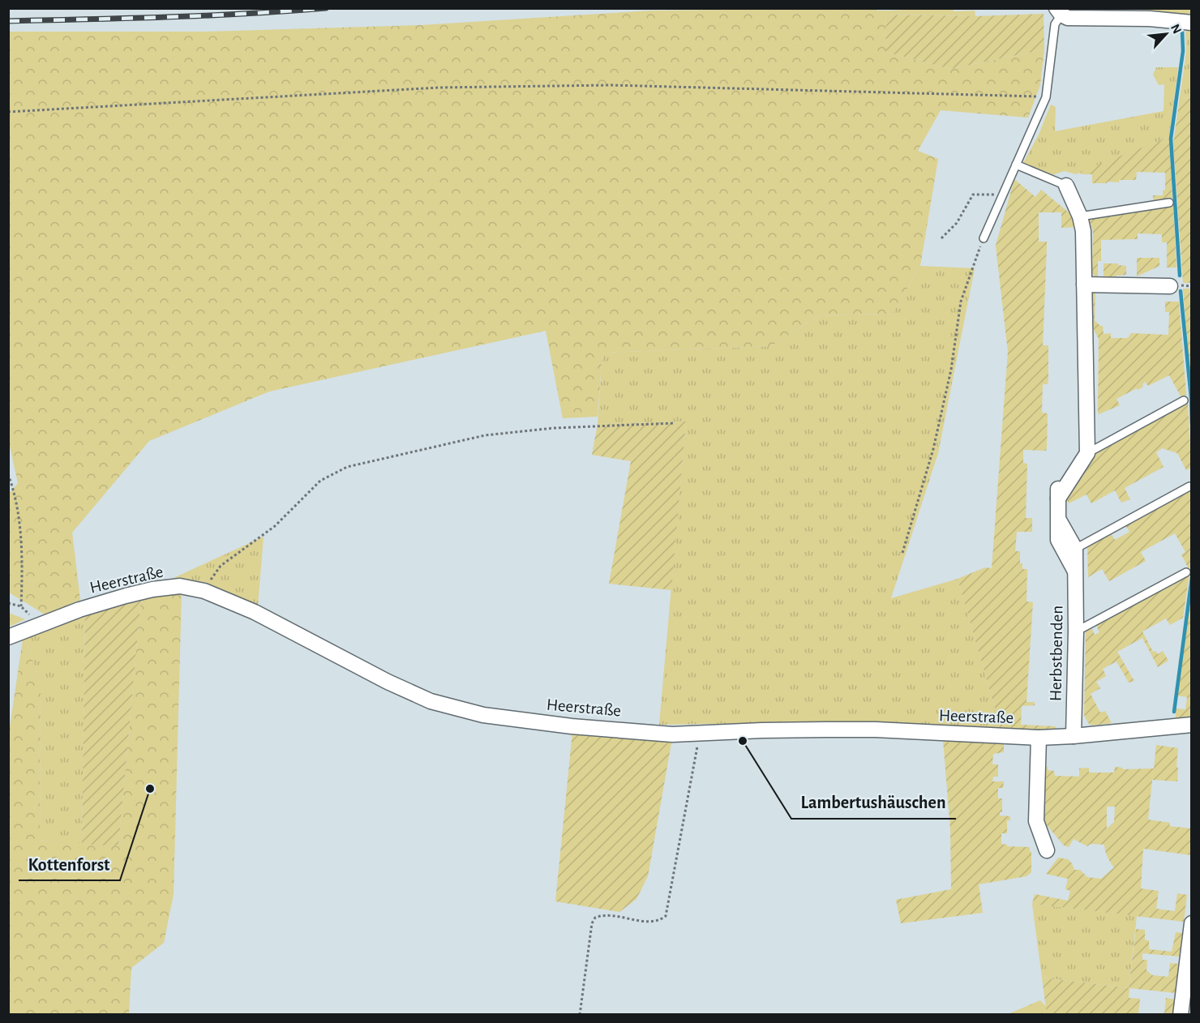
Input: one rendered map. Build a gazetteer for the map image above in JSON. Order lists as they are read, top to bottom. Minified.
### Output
{"streets":{"street":["Heerstraße","Herbstbenden"]},"crossings":[["Heerstraße","Herbstbenden"]],"places":["Lambertushäuschen","Kottenforst"],"north":"top right"}
